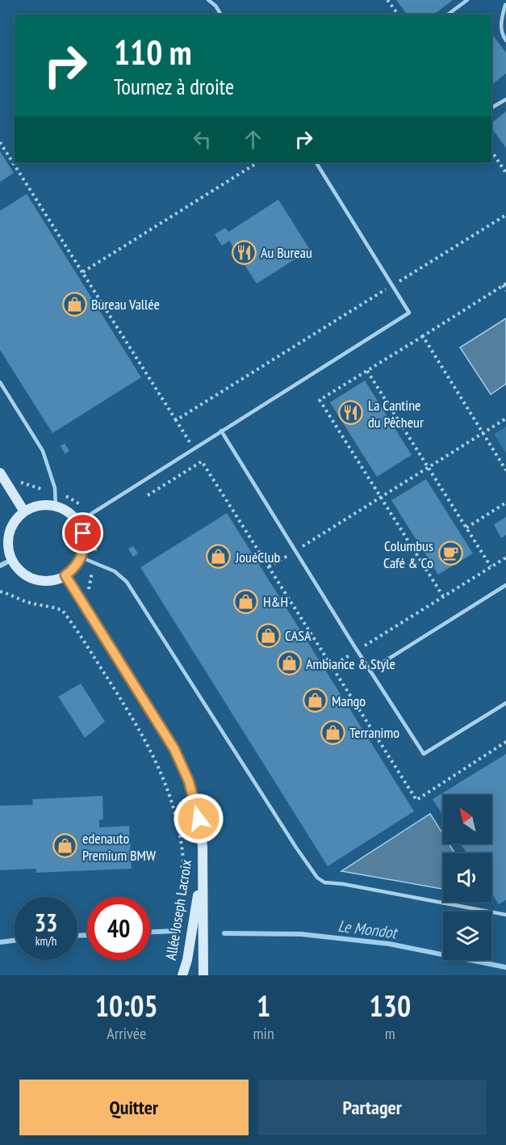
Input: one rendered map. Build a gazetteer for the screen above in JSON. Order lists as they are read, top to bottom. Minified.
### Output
{"streets":{"street":["Allée Joseph Lacroix"]},"water":["Le Mondot"],"places":{"restaurant":["Au Bureau","La Cantine du Pêcheur"],"shop":["Bureau Vallée","JouéClub","H&H","CASA","Ambiance & Style","Mango","Terranimo","edenauto Premium BMW"],"cafe":["Columbus Café & Co"]},"north":"top left","page":{"turn":["110 m","Tournez à droite"],"speed":"33 km/h","limit":"40","eta":["10:05","Arrivée","1","min","130","m"],"buttons":["Quitter","Partager"]}}
